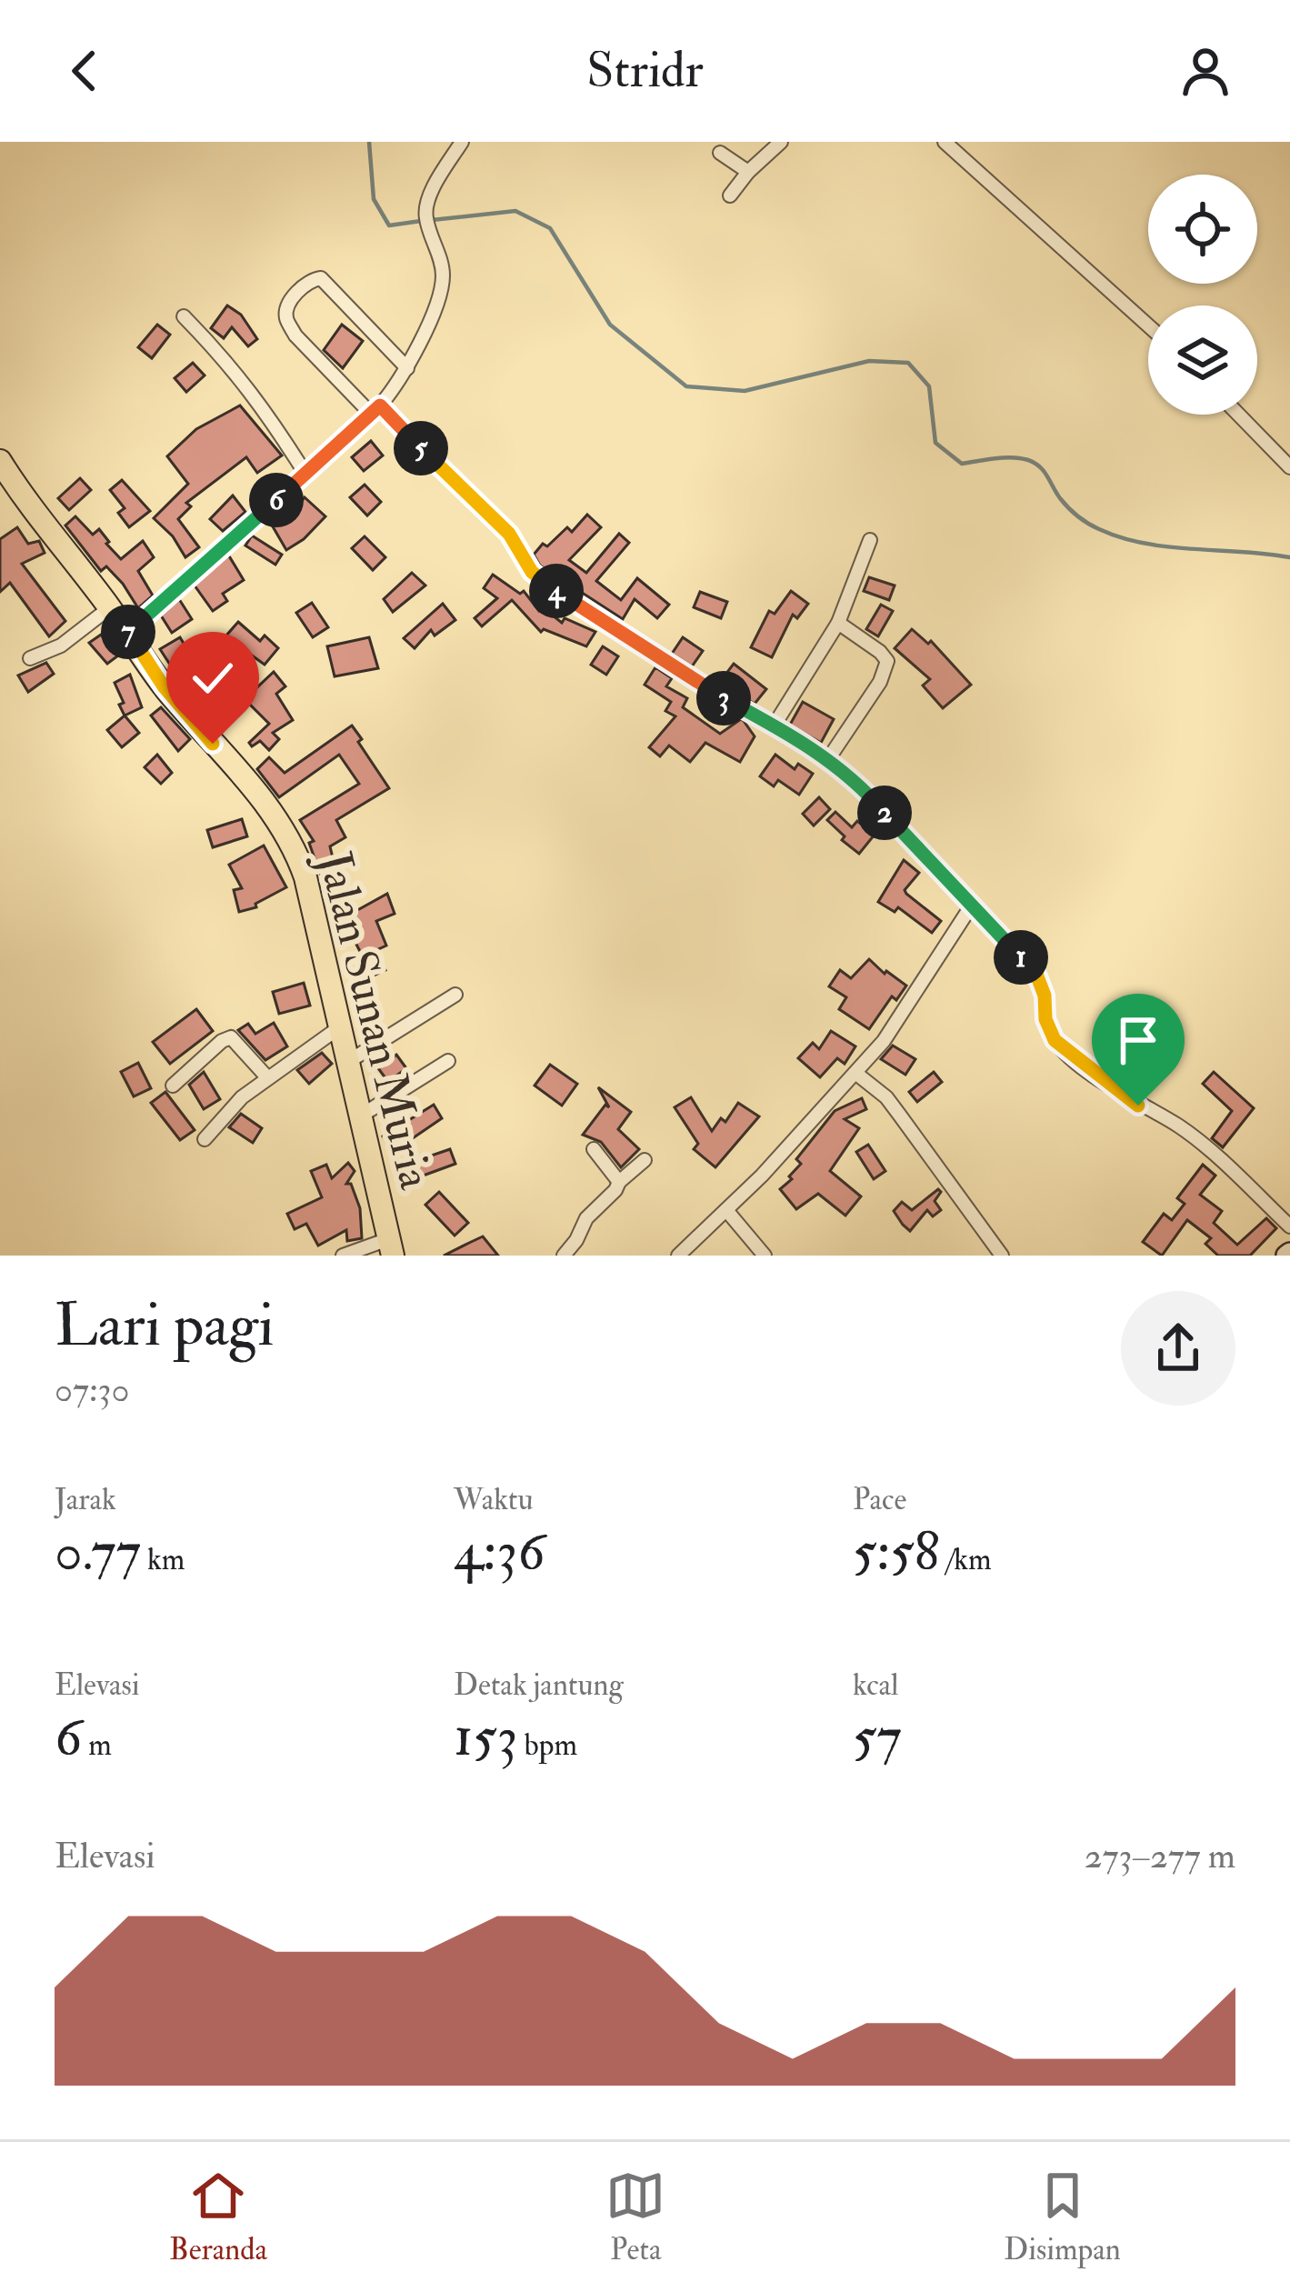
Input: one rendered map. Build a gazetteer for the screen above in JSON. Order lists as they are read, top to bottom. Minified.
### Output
{"streets":{"main road":["Jalan Sunan Muria"]},"page":{"header":"Stridr","pins":["5","6","4","7","3","2","1"],"heading":["Lari pagi","07:30"],"stats":[["Jarak","0.77 km"],["Waktu","4:36"],["Pace","5:58 /km"],["Elevasi","6 m"],["Detak jantung","153 bpm"],["kcal","57"]],"chart":["Elevasi","273–277 m"],"tabs":["Beranda","Peta","Disimpan"]}}
